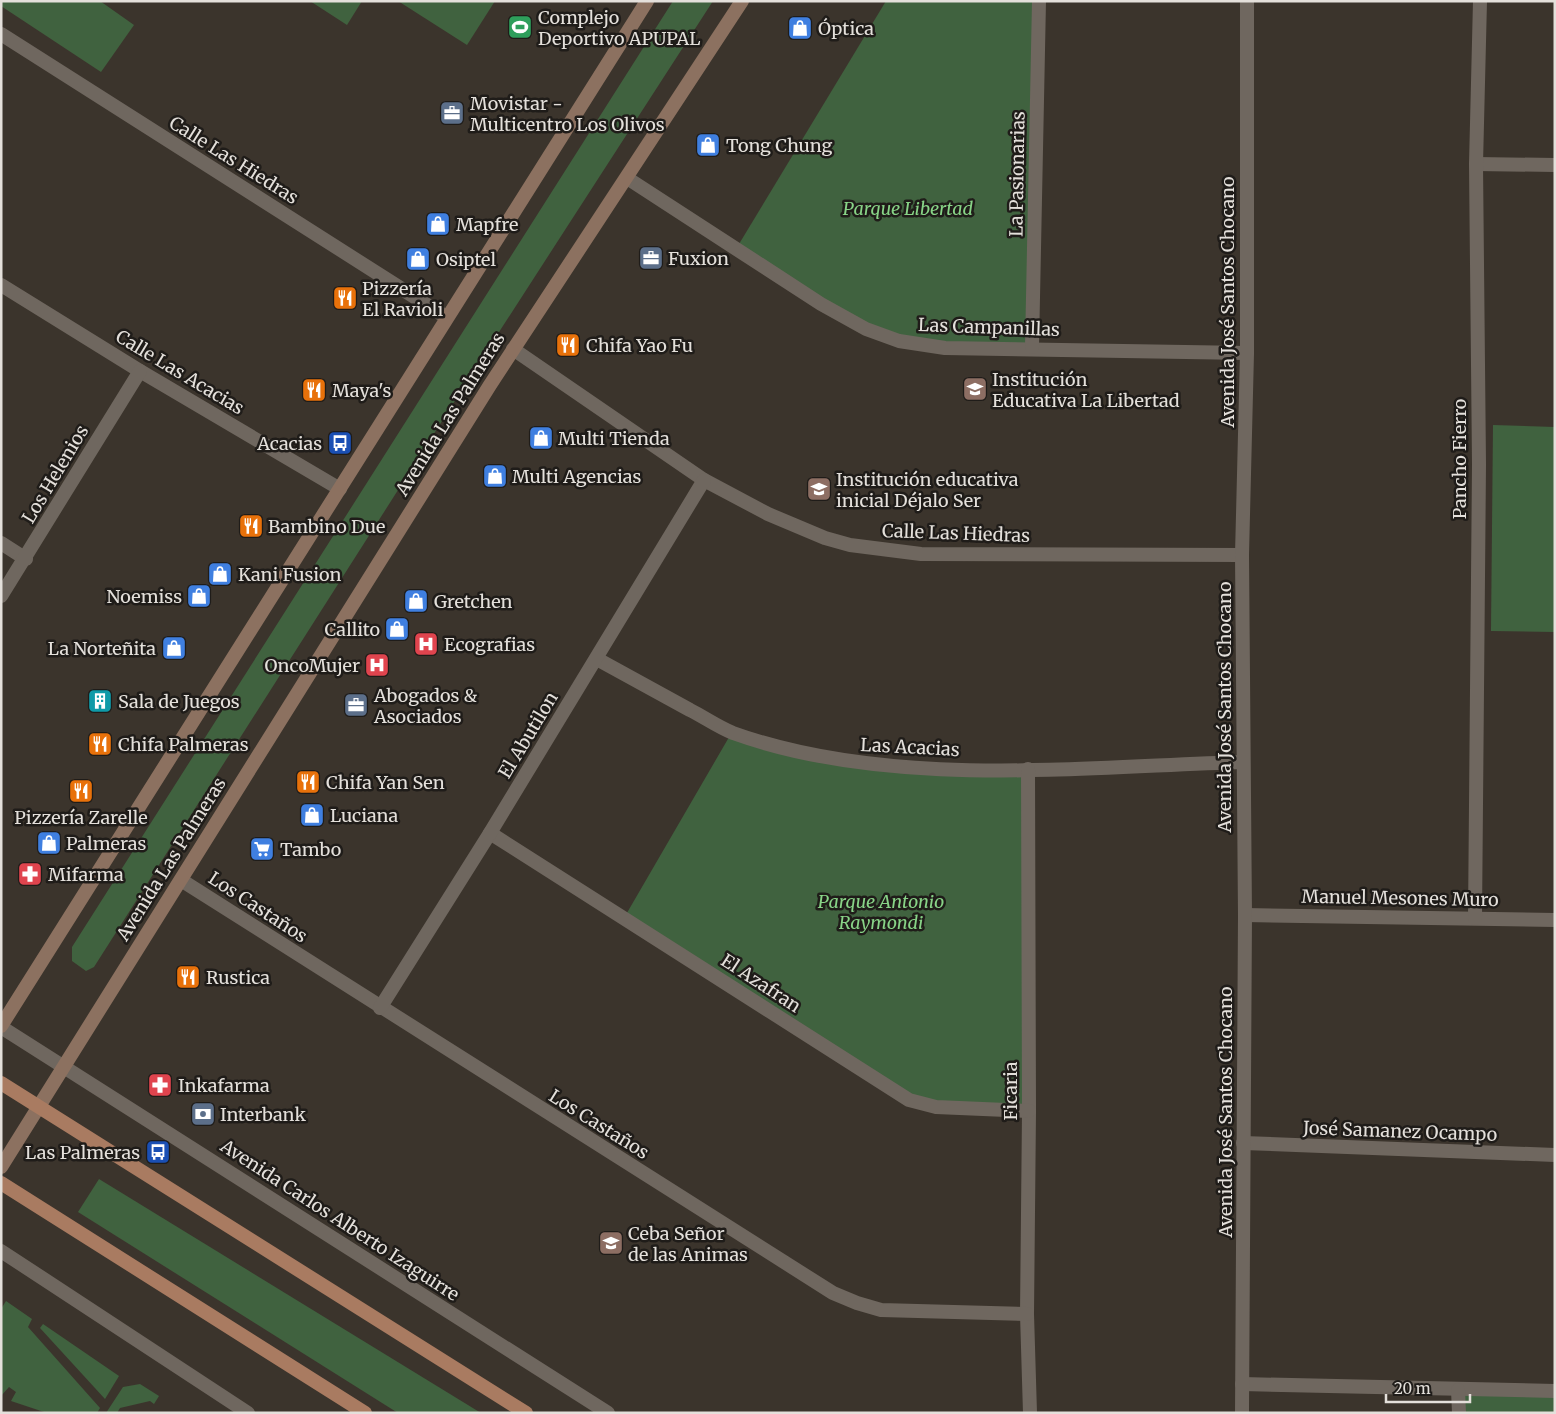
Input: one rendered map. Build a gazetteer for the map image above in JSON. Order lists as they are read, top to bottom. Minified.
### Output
{"streets":{"main road":["Avenida Las Palmeras"],"street":["Calle Las Hiedras","La Pasionarias","Avenida José Santos Chocano","Las Campanillas","Calle Las Acacias","Pancho Fierro","Los Helenios","El Abutilon","Las Acacias","Manuel Mesones Muro","Los Castaños","El Azafran","Ficaria","José Samanez Ocampo","Avenida Carlos Alberto Izaguirre"]},"crossings":[["Calle Las Hiedras","Avenida José Santos Chocano"],["Calle Las Hiedras","Avenida Las Palmeras"],["Calle Las Hiedras","El Abutilon"],["La Pasionarias","Las Campanillas"],["Avenida José Santos Chocano","Las Campanillas"],["Avenida José Santos Chocano","Las Acacias"],["Avenida José Santos Chocano","Manuel Mesones Muro"],["Avenida José Santos Chocano","José Samanez Ocampo"],["Las Campanillas","Avenida Las Palmeras"],["Calle Las Acacias","Los Helenios"],["Avenida Las Palmeras","Los Castaños"],["Avenida Las Palmeras","Avenida Carlos Alberto Izaguirre"],["Pancho Fierro","Manuel Mesones Muro"],["El Abutilon","Las Acacias"],["El Abutilon","Los Castaños"],["El Abutilon","El Azafran"],["Las Acacias","Ficaria"],["Los Castaños","Ficaria"],["El Azafran","Ficaria"]],"parks":["Parque Libertad","Parque Antonio Raymondi"],"places":{"sports":["Complejo Deportivo APUPAL"],"shop":["Óptica","Tong Chung","Mapfre","Osiptel","Multi Tienda","Multi Agencias","Kani Fusion","Noemiss","Gretchen","Callito","La Norteñita","Luciana","Palmeras"],"office":["Movistar - Multicentro Los Olivos","Fuxion","Abogados & Asociados"],"restaurant":["Pizzería El Ravioli","Chifa Yao Fu","Maya's","Bambino Due","Chifa Palmeras","Chifa Yan Sen","Pizzería Zarelle","Rustica"],"school or university":["Institución Educativa La Libertad","Institución educativa inicial Déjalo Ser","Ceba Señor de las Animas"],"bus stop":["Acacias","Las Palmeras"],"hospital":["Ecografias","OncoMujer"],"building":["Sala de Juegos"],"supermarket":["Tambo"],"pharmacy":["Mifarma","Inkafarma"],"bank":["Interbank"]},"scale_bar":"20 m"}
